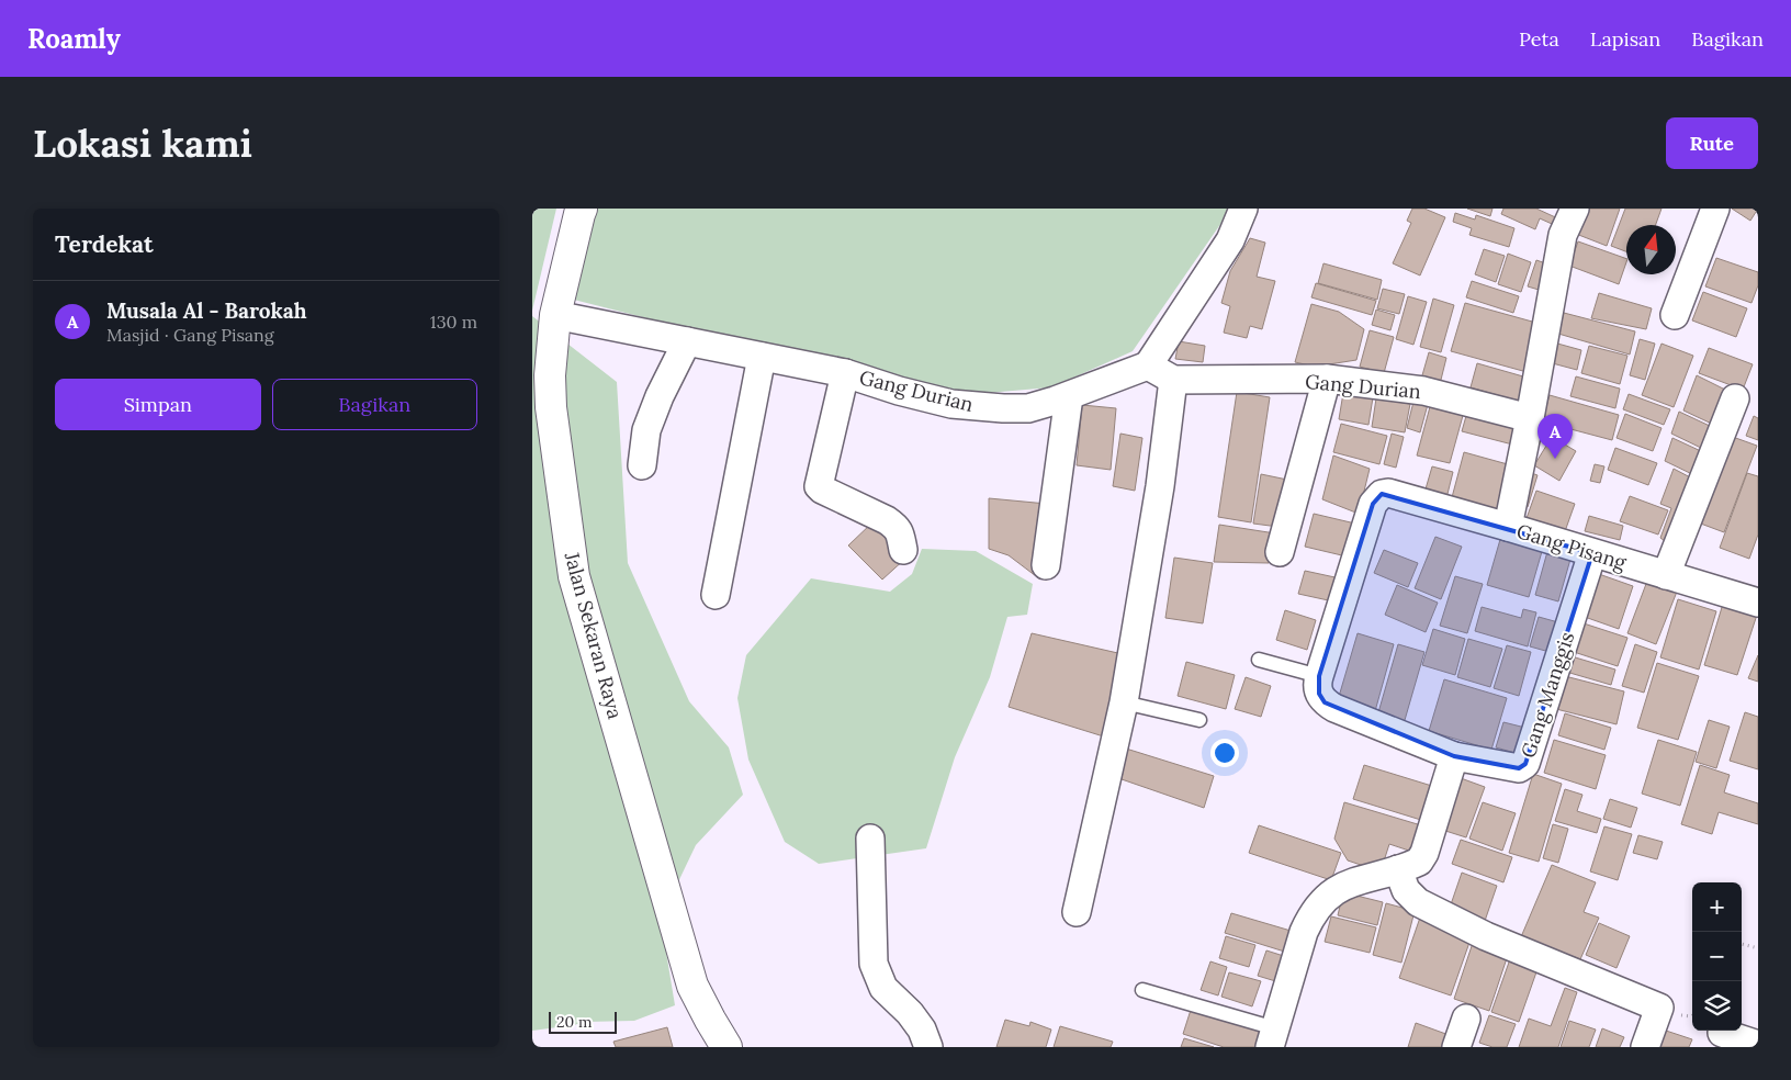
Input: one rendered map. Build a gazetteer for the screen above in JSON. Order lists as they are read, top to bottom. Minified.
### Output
{"streets":{"main road":["Jalan Sekaran Raya"],"street":["Gang Durian","Gang Pisang","Gang Manggis"]},"crossings":[["Gang Durian","Gang Pisang"],["Gang Durian","Jalan Sekaran Raya"],["Gang Pisang","Gang Manggis"]],"scale_bar":"20 m","north":"top","page":{"header":"Roamly","nav":["Peta","Lapisan","Bagikan"],"buttons":["Rute",["Simpan","Bagikan"]],"title":"Lokasi kami","heading":"Terdekat","list":[{"mark":"A","name":"Musala Al - Barokah","note":"Masjid · Gang Pisang","value":"130 m"}],"pins":"A","map_buttons":["+","−"],"scale":"20 m"}}
